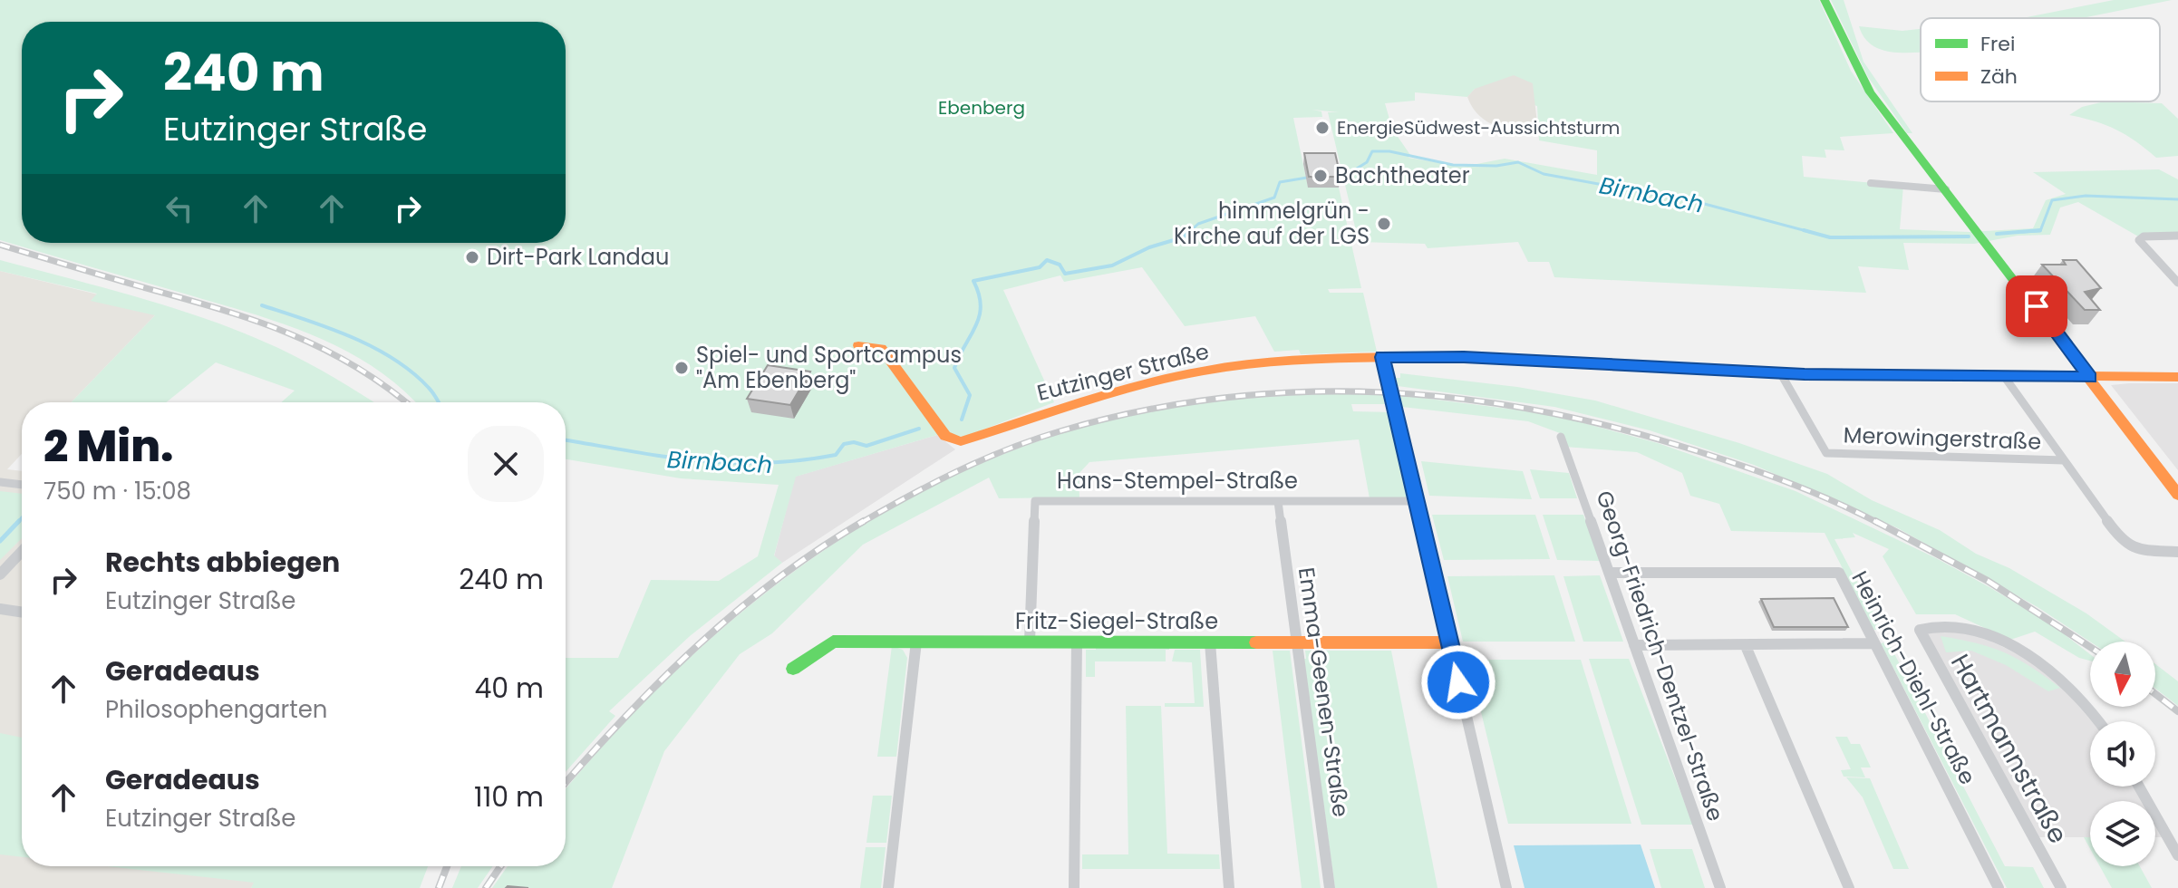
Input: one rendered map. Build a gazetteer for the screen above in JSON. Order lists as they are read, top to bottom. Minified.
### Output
{"streets":{"street":["Eutzinger Straße","Merowingerstraße","Hans-Stempel-Straße","Fritz-Siegel-Straße","Georg-Friedrich-Dentzel-Straße","Heinrich-Diehl-Straße","Emma-Geenen-Straße","Hartmannstraße"]},"crossings":[["Eutzinger Straße","Merowingerstraße"],["Hans-Stempel-Straße","Fritz-Siegel-Straße"],["Hans-Stempel-Straße","Emma-Geenen-Straße"],["Fritz-Siegel-Straße","Emma-Geenen-Straße"],["Georg-Friedrich-Dentzel-Straße","Heinrich-Diehl-Straße"]],"water":["Birnbach"],"parks":["Ebenberg"],"places":["EnergieSüdwest-Aussichtsturm","Bachtheater","himmelgrün - Kirche auf der LGS","Dirt-Park Landau","Spiel- und Sportcampus \"Am Ebenberg\""],"legend":["Frei","Zäh"],"north":"bottom","page":{"turn":["240 m","Eutzinger Straße"],"heading":["2 Min.","750 m · 15:08"],"list":[{"name":"Rechts abbiegen","note":"Eutzinger Straße","value":"240 m"},{"name":"Geradeaus","note":"Philosophengarten","value":"40 m"},{"name":"Geradeaus","note":"Eutzinger Straße","value":"110 m"}]}}
